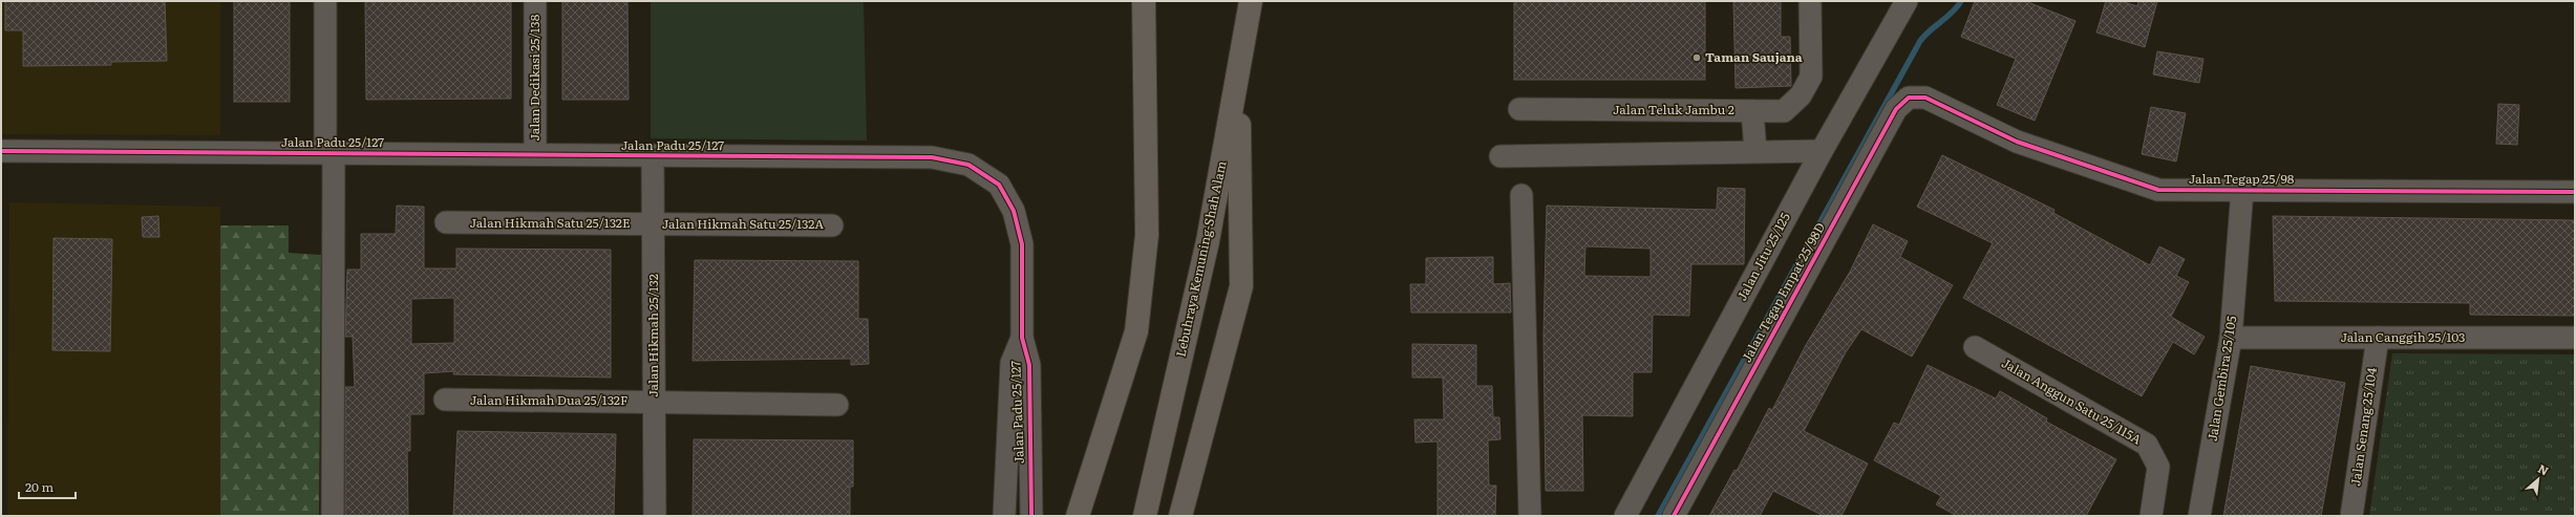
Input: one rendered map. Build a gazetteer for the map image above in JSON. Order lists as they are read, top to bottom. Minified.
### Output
{"streets":{"highway":["Lebuhraya Kemuning-Shah Alam"],"street":["Jalan Dedikasi 25/138","Jalan Teluk Jambu 2","Jalan Padu 25/127","Jalan Tegap 25/98","Jalan Hikmah Satu 25/132E","Jalan Hikmah Satu 25/132A","Jalan Jitu 25/125","Jalan Tegap Empat 25/98D","Jalan Hikmah 25/132","Jalan Canggih 25/103","Jalan Gembira 25/105","Jalan Hikmah Dua 25/132F","Jalan Anggun Satu 25/115A","Jalan Senang 25/104"]},"crossings":[["Jalan Dedikasi 25/138","Jalan Padu 25/127"],["Jalan Padu 25/127","Jalan Hikmah 25/132"],["Jalan Tegap 25/98","Jalan Tegap Empat 25/98D"],["Jalan Tegap 25/98","Jalan Gembira 25/105"],["Jalan Hikmah Satu 25/132E","Jalan Hikmah Satu 25/132A"],["Jalan Hikmah Satu 25/132E","Jalan Hikmah 25/132"],["Jalan Hikmah Satu 25/132A","Jalan Hikmah 25/132"],["Jalan Hikmah 25/132","Jalan Hikmah Dua 25/132F"],["Jalan Canggih 25/103","Jalan Gembira 25/105"],["Jalan Canggih 25/103","Jalan Senang 25/104"]],"places":["Taman Saujana"],"scale_bar":"20 m","north":"top right"}
